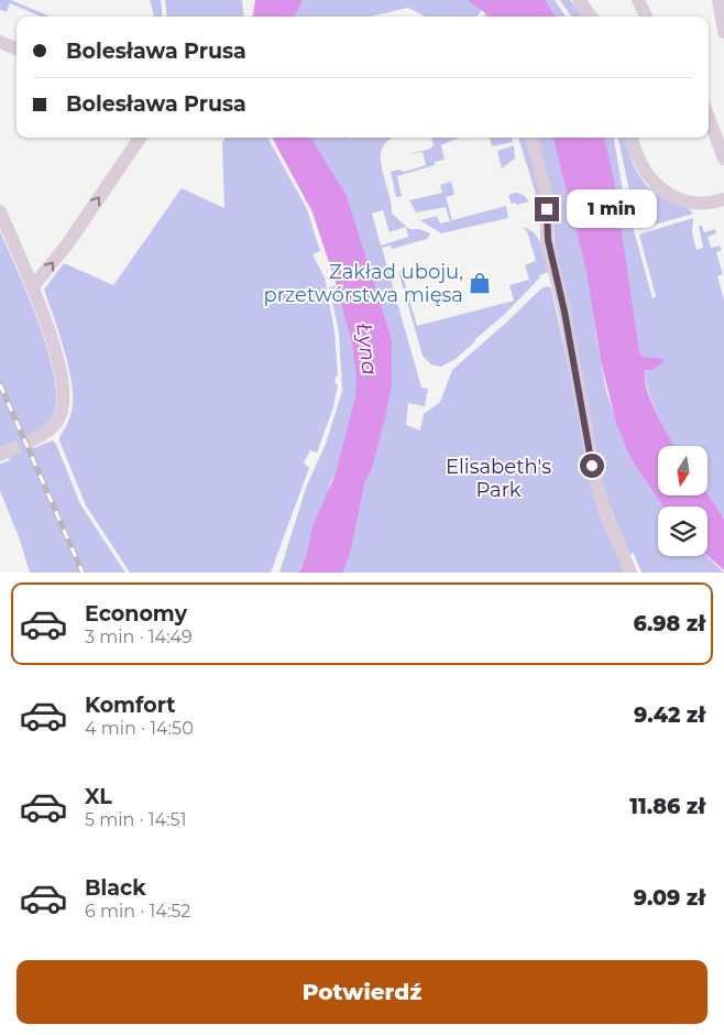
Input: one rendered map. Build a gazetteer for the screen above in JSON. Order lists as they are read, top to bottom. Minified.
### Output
{"water":["Łyna"],"parks":["Elisabeth's Park"],"places":{"shop":["Zakład uboju, przetwórstwa mięsa"]},"north":"bottom","page":{"banner":["Bolesława Prusa","Bolesława Prusa"],"bubble":"1 min","list":[{"name":"Economy","note":"3 min · 14:49","value":"6.98 zł"},{"name":"Komfort","note":"4 min · 14:50","value":"9.42 zł"},{"name":"XL","note":"5 min · 14:51","value":"11.86 zł"},{"name":"Black","note":"6 min · 14:52","value":"9.09 zł"}],"buttons":"Potwierdź"}}
